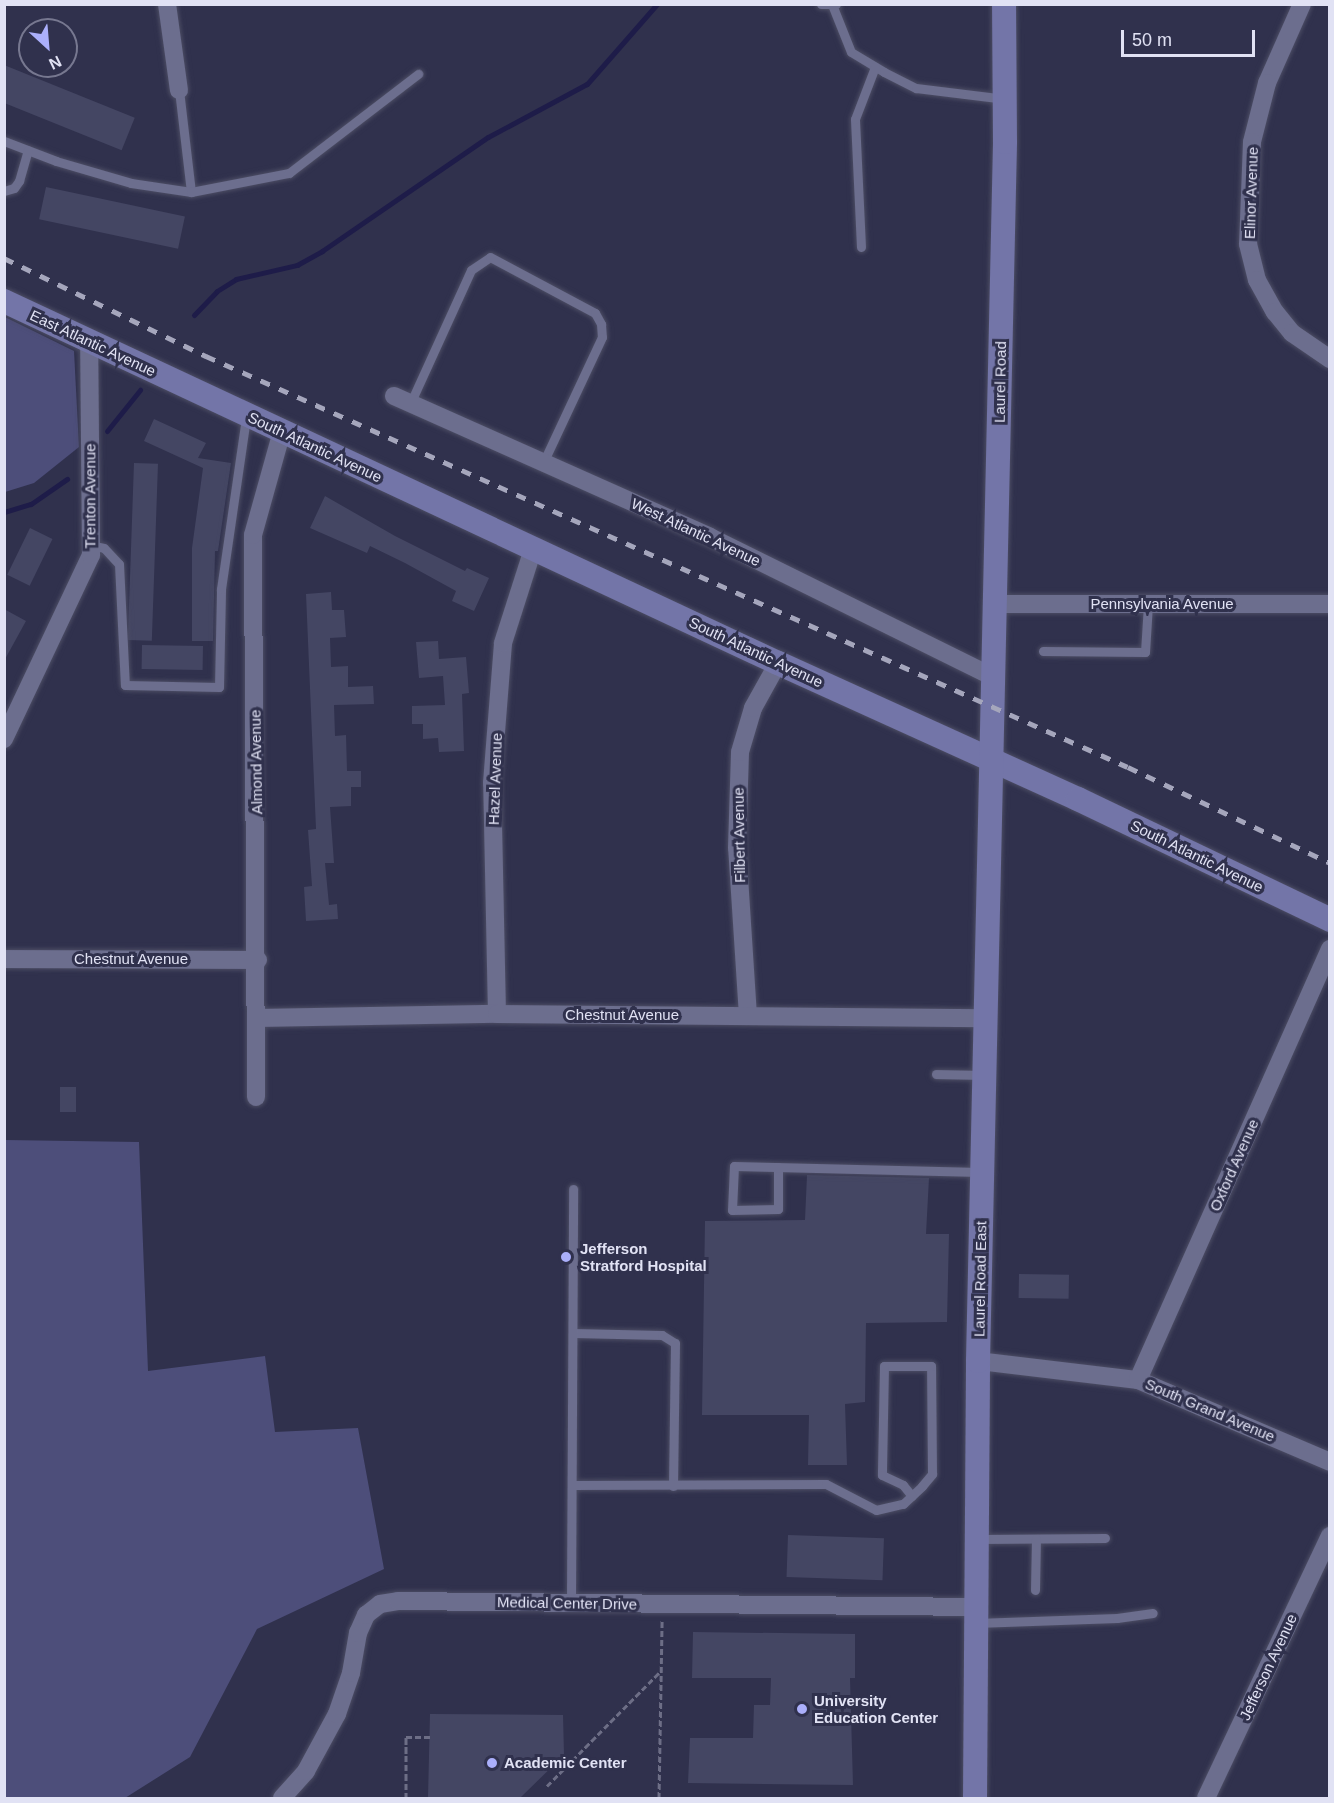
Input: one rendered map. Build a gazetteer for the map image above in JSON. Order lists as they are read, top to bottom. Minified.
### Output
{"streets":{"main road":["East Atlantic Avenue","Laurel Road","South Atlantic Avenue","Laurel Road East"],"street":["Elinor Avenue","Trenton Avenue","West Atlantic Avenue","Pennsylvania Avenue","Almond Avenue","Hazel Avenue","Filbert Avenue","Chestnut Avenue","Oxford Avenue","South Grand Avenue","Medical Center Drive","Jefferson Avenue"]},"crossings":[["East Atlantic Avenue","South Atlantic Avenue"],["East Atlantic Avenue","Trenton Avenue"],["Laurel Road","South Atlantic Avenue"],["Laurel Road","West Atlantic Avenue"],["Laurel Road","Pennsylvania Avenue"],["Laurel Road","Laurel Road East"],["South Atlantic Avenue","Almond Avenue"],["South Atlantic Avenue","Hazel Avenue"],["South Atlantic Avenue","Filbert Avenue"],["South Atlantic Avenue","Laurel Road East"],["Almond Avenue","Chestnut Avenue"],["Hazel Avenue","Chestnut Avenue"],["Filbert Avenue","Chestnut Avenue"],["Chestnut Avenue","Laurel Road East"],["Oxford Avenue","South Grand Avenue"],["Laurel Road East","South Grand Avenue"],["Laurel Road East","Medical Center Drive"]],"places":["Jefferson Stratford Hospital","University Education Center","Academic Center"],"scale_bar":"50 m","north":"bottom right"}
